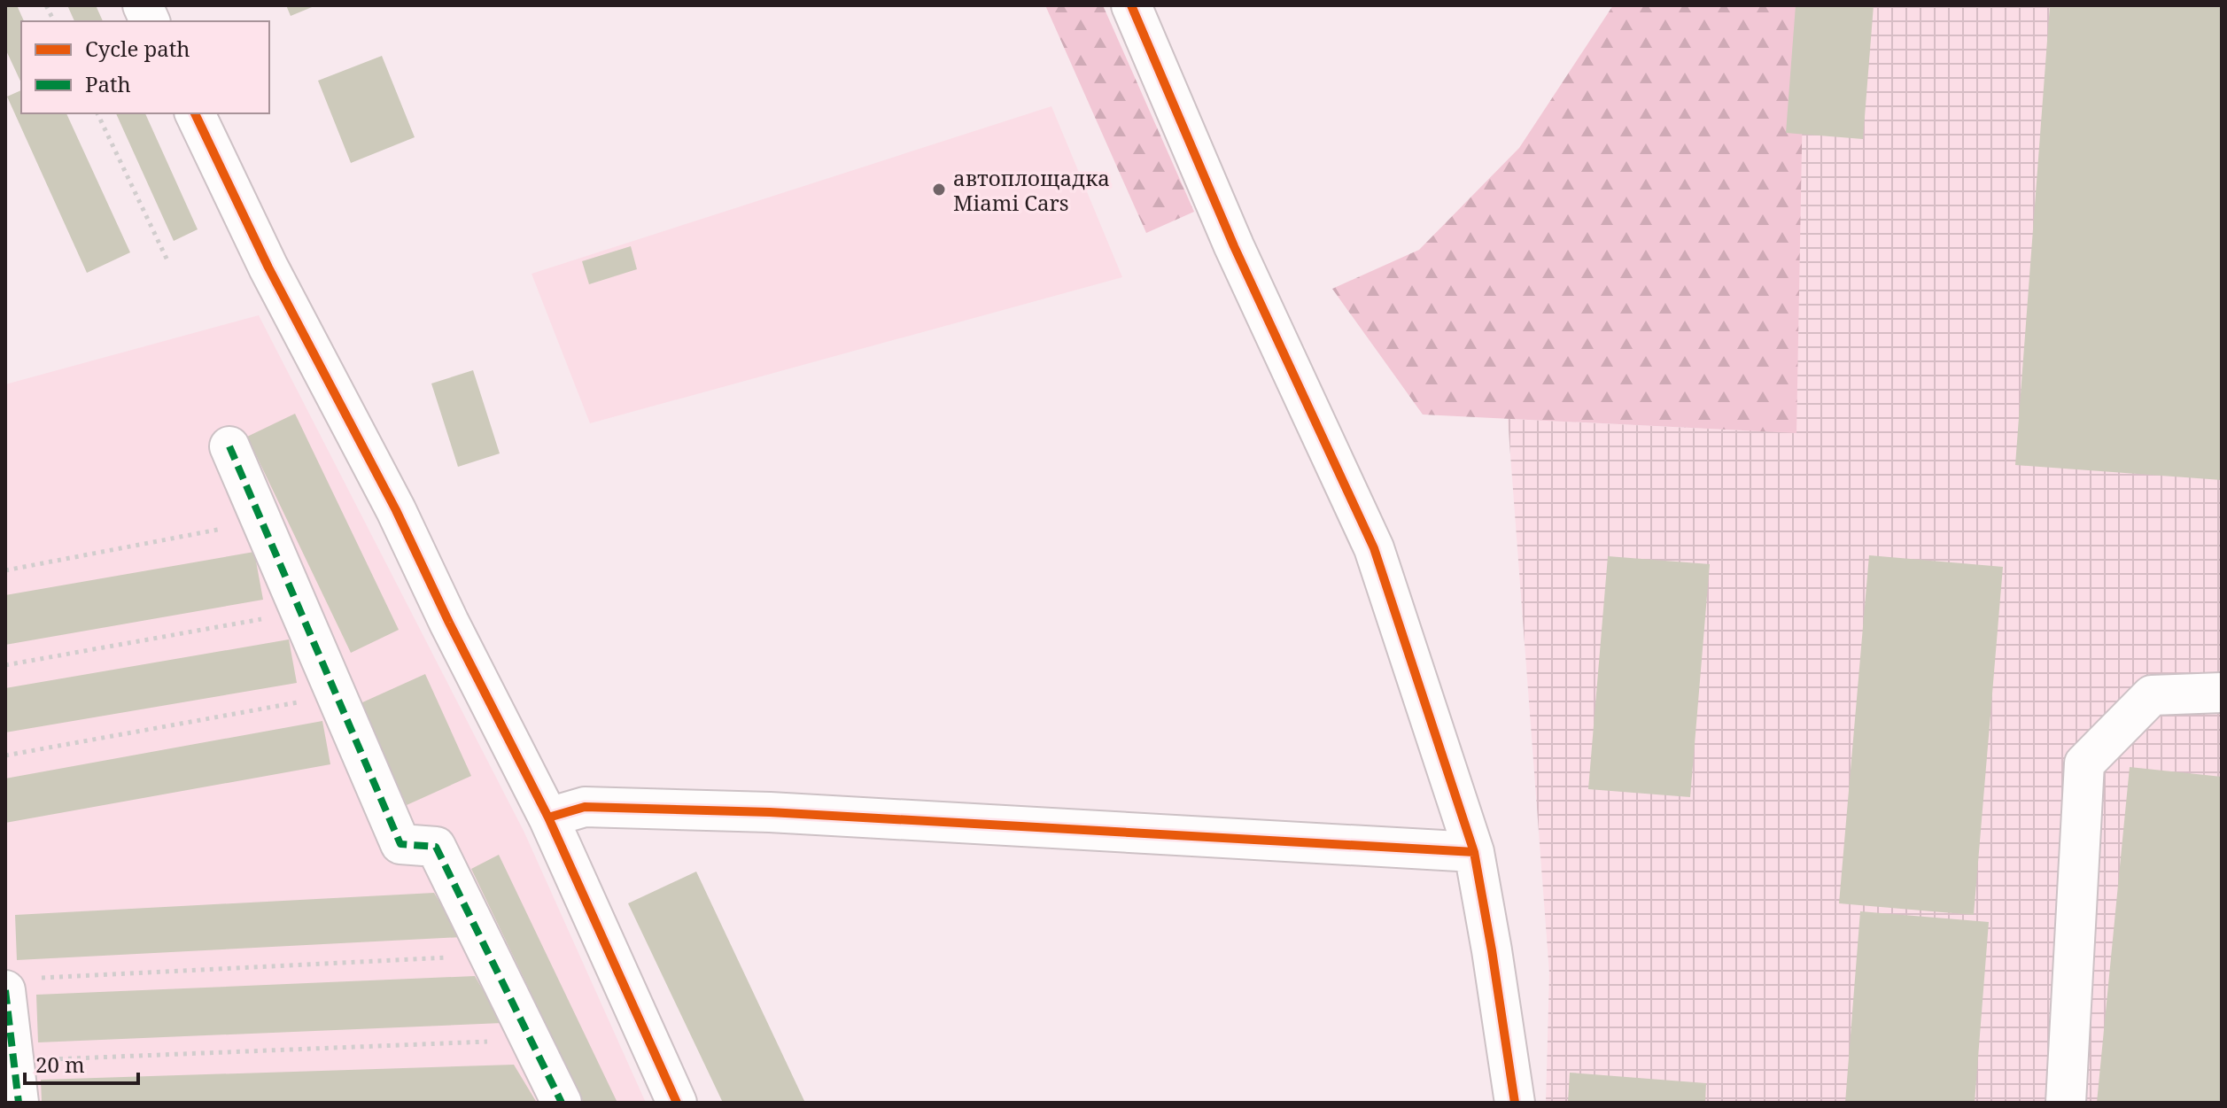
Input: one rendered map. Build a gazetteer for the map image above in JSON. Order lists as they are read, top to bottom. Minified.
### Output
{"places":["автоплощадка Miami Cars"],"legend":["Cycle path","Path"],"scale_bar":"20 m"}
